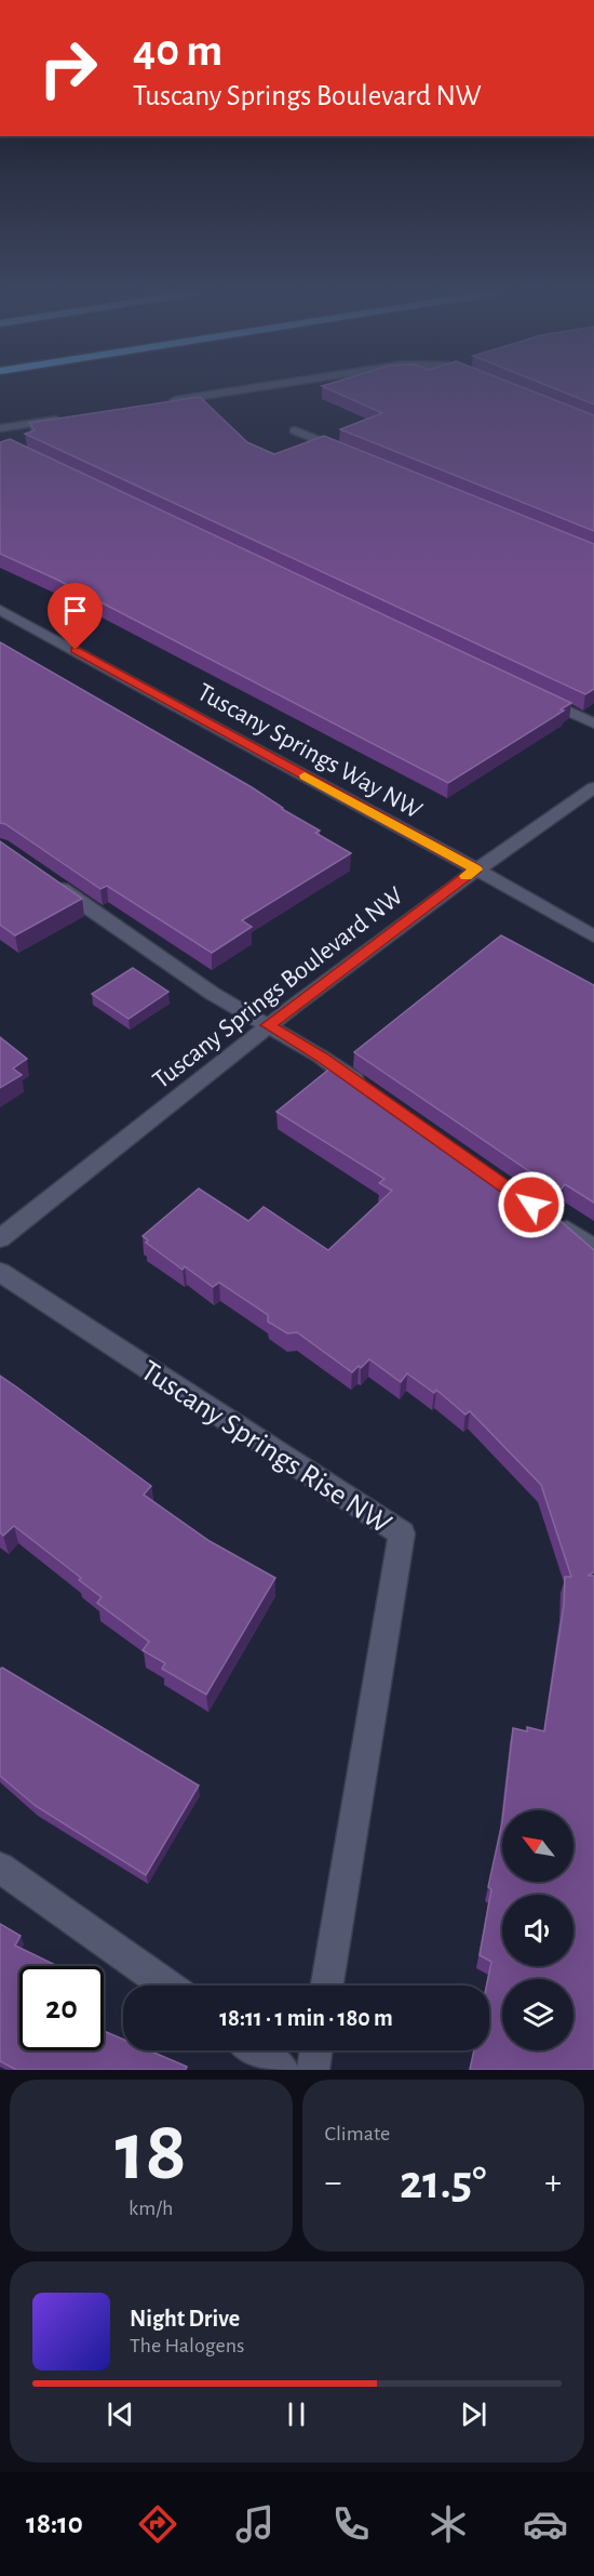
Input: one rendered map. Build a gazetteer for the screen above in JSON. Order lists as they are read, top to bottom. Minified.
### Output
{"streets":{"street":["Tuscany Springs Way NW","Tuscany Springs Boulevard NW","Tuscany Springs Rise NW"]},"crossings":[["Tuscany Springs Way NW","Tuscany Springs Boulevard NW"]],"north":"top left","page":{"turn":["40 m","Tuscany Springs Boulevard NW"],"limit":"20","trip":"18:11 · 1 min · 180 m","tile":[["18","km/h"],"Climate"],"heat":["−","21.5°","+"],"song":["Night Drive","The Halogens"],"tabs":"18:10"}}
